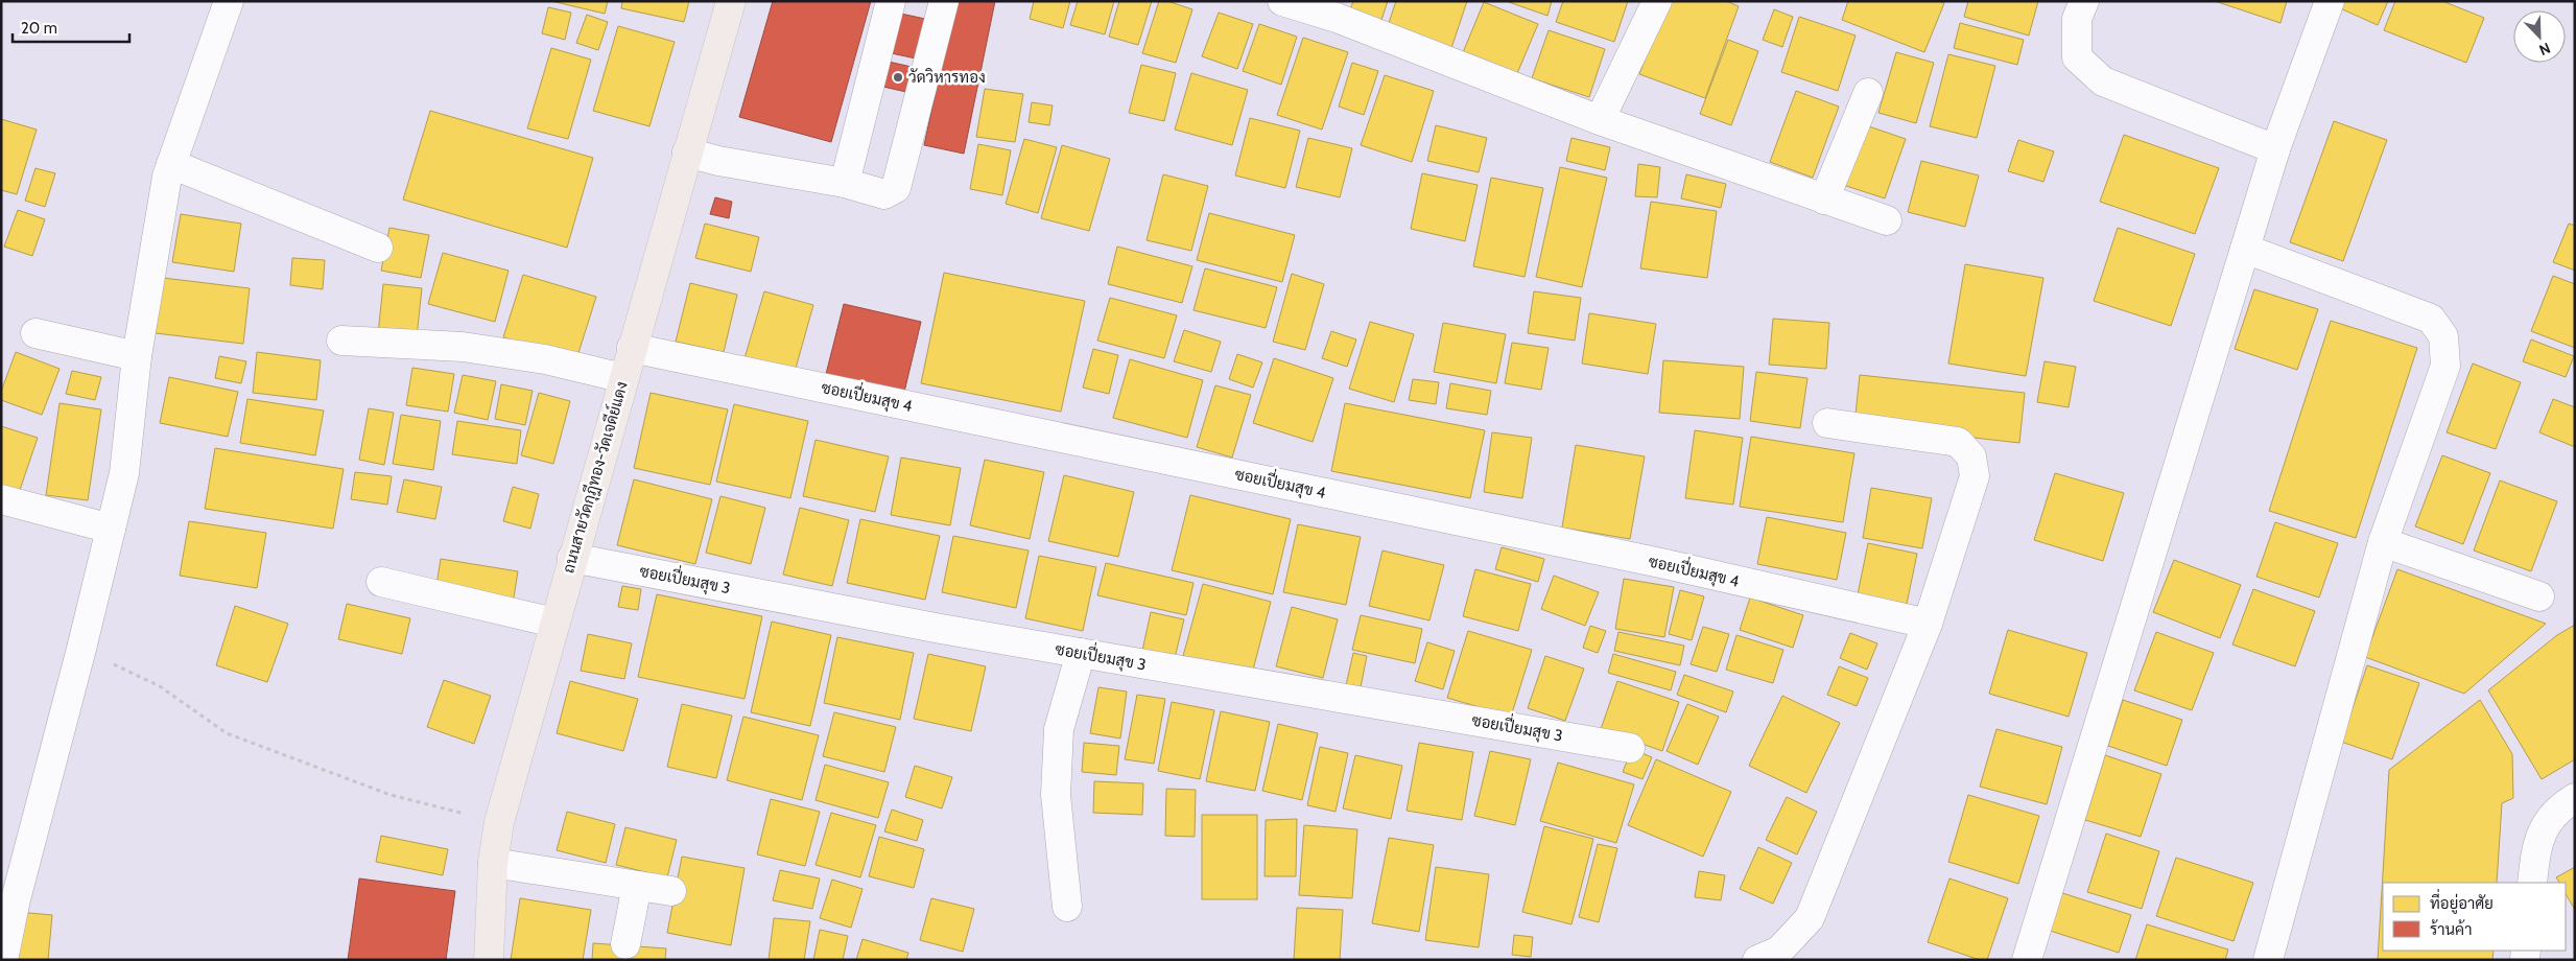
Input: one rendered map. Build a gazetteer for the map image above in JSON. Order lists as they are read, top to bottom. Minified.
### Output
{"streets":{"main road":["ถนนสายวัดกุฎีทอง-วัดเจดีย์แดง"],"street":["ซอยเปี่ยมสุข 4","ซอยเปี่ยมสุข 3"]},"crossings":[["ซอยเปี่ยมสุข 4","ถนนสายวัดกุฎีทอง-วัดเจดีย์แดง"],["ถนนสายวัดกุฎีทอง-วัดเจดีย์แดง","ซอยเปี่ยมสุข 3"]],"places":["วัดวิหารทอง"],"legend":["ที่อยู่อาศัย","ร้านค้า"],"scale_bar":"20 m","north":"bottom right"}
